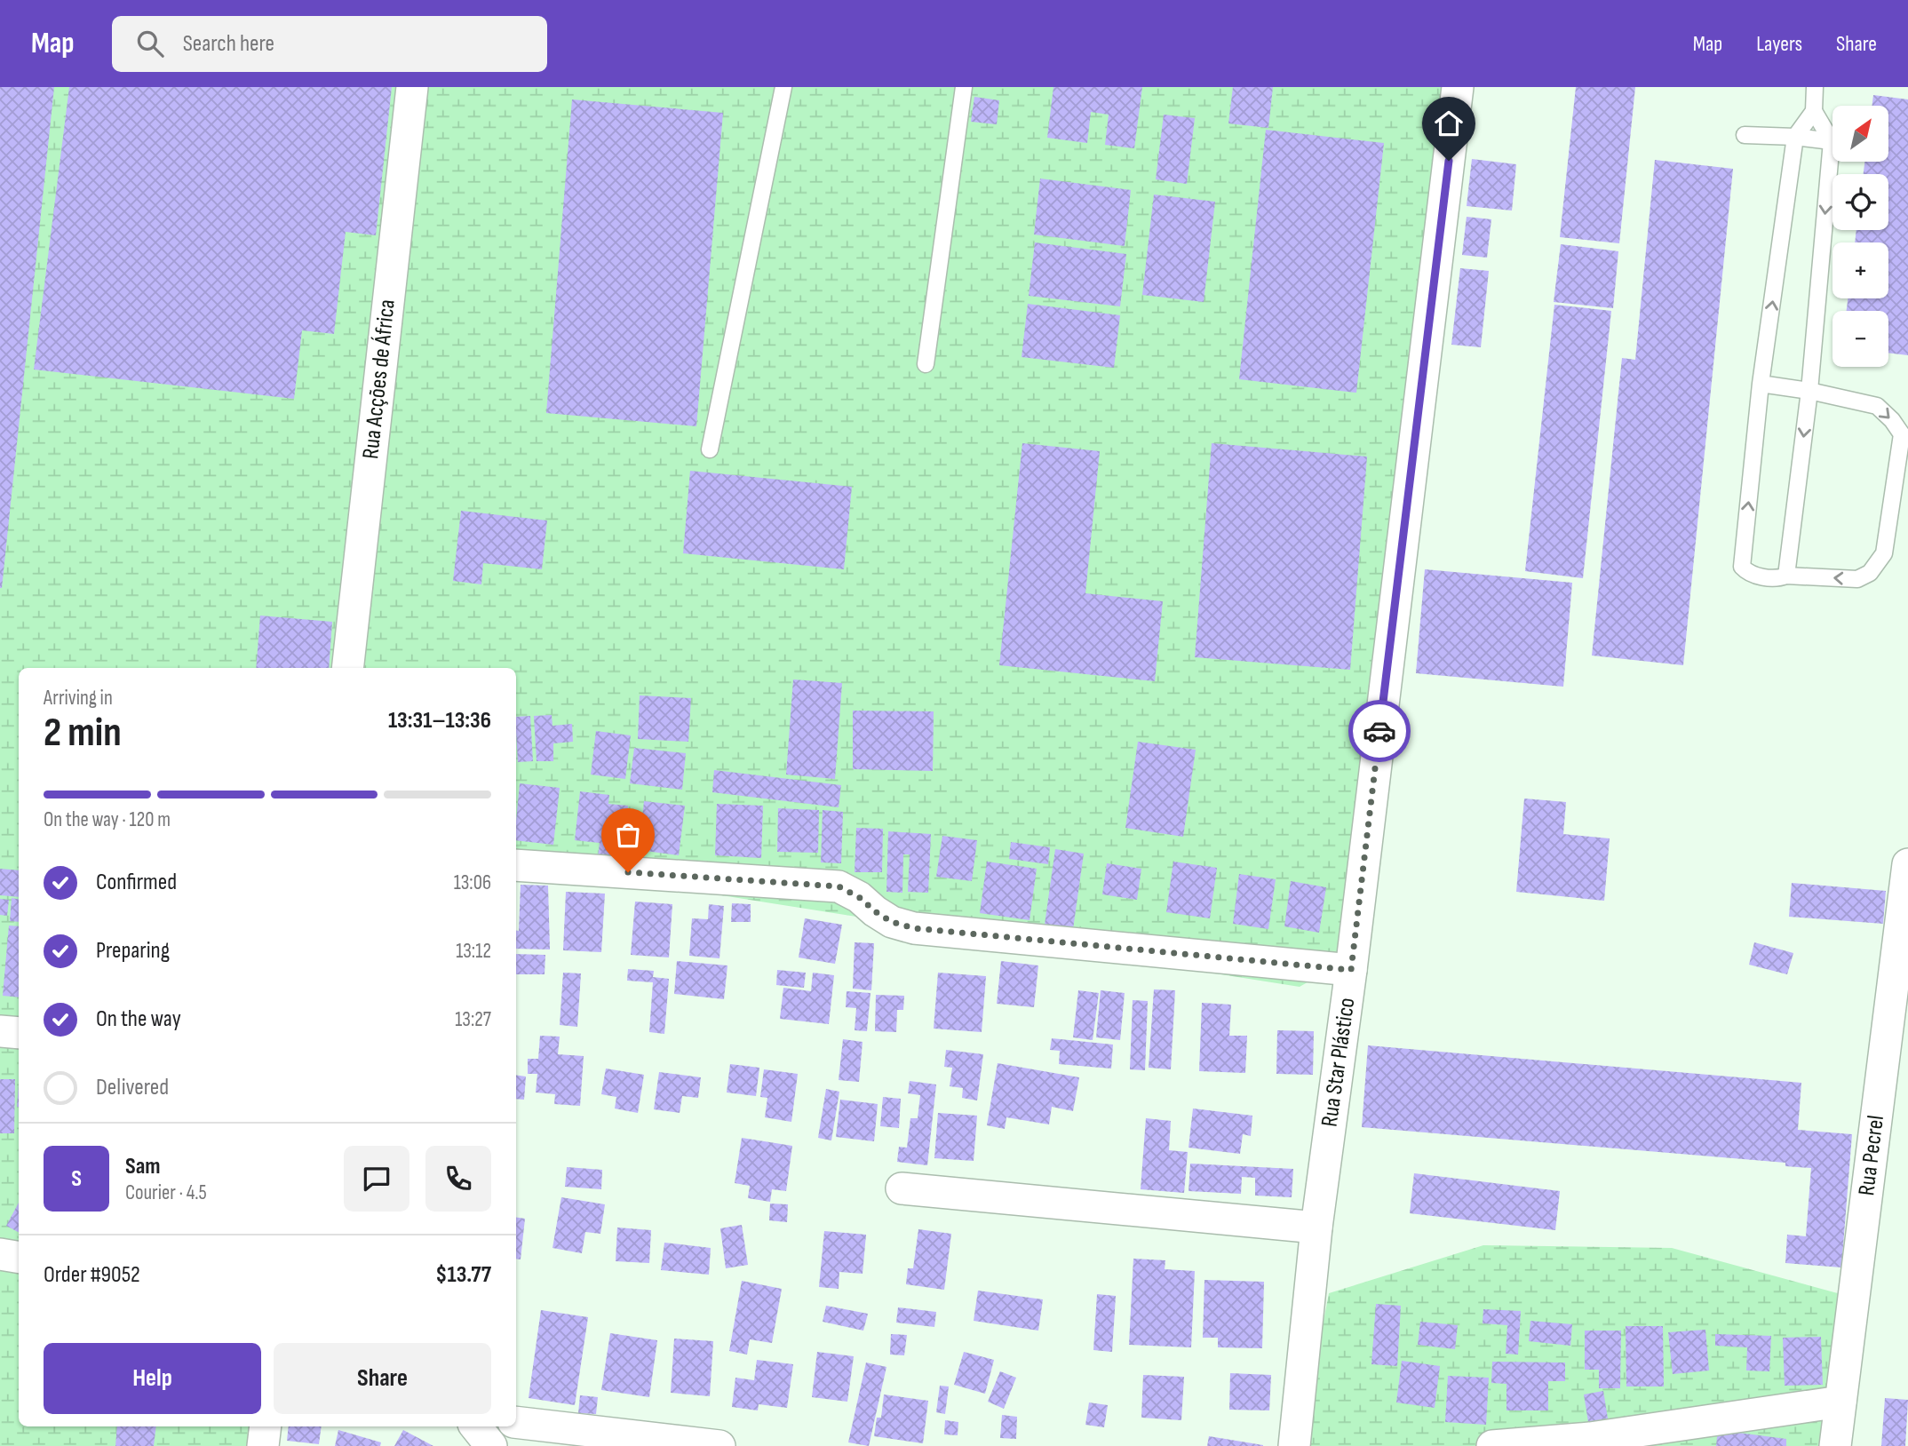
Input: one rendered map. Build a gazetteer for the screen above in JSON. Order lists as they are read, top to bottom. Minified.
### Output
{"streets":{"street":["Rua Acções de África","Rua Star Plástico","Rua Pecrel"]},"north":"top right","page":{"header":"Map","search":"Search here","nav":["Map","Layers","Share"],"map_buttons":["+","−"],"heading":["2 min","Arriving in","13:31–13:36"],"panel":["Sam","Courier · 4.5","Order #9052","$13.77"],"bar":"On the way · 120 m","list":[["Confirmed","13:06"],["Preparing","13:12"],["On the way","13:27"],"Delivered"],"round":"S","buttons":["Help","Share"]}}
